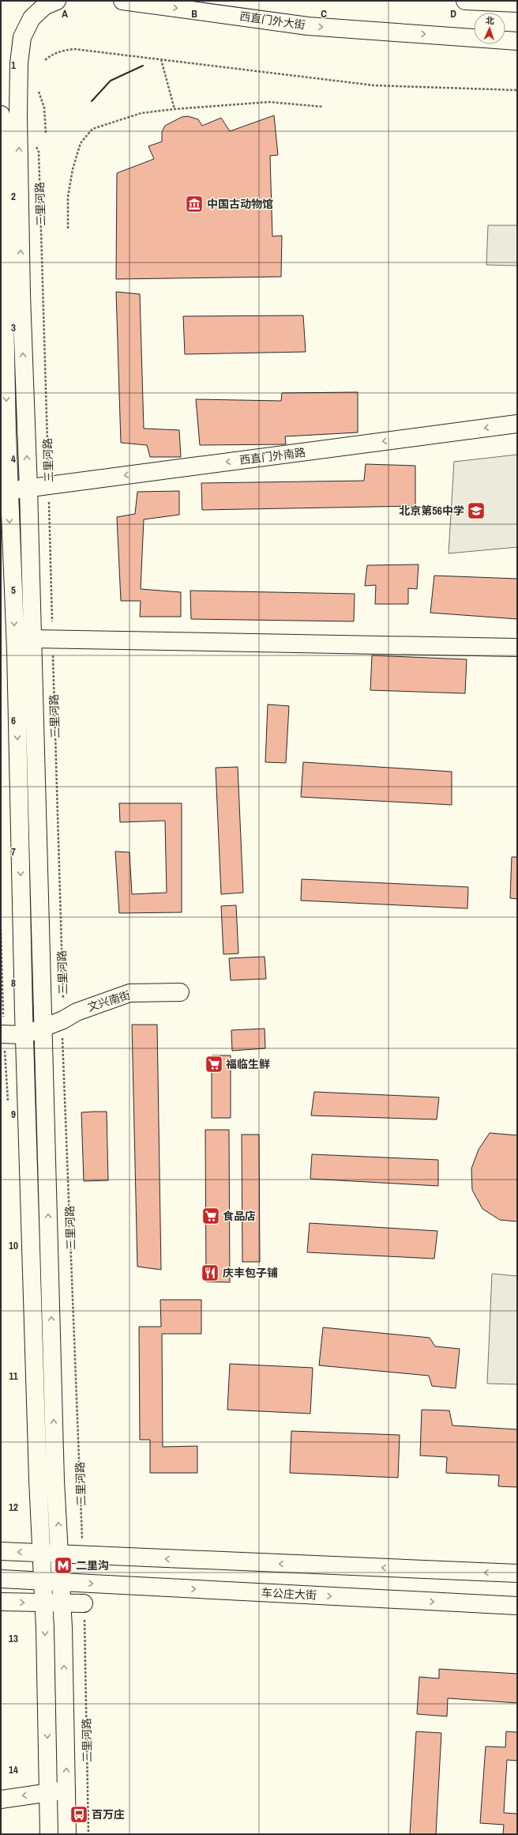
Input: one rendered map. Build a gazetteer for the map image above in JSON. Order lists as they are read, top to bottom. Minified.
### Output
{"streets":{"main road":["西直门外大街","三里河路","西直门外南路","文兴南街","车公庄大街"]},"crossings":[["三里河路","西直门外南路"],["三里河路","文兴南街"],["三里河路","车公庄大街"]],"one_way":["西直门外大街","西直门外南路"],"places":{"museum":["中国古动物馆"],"school or university":["北京第56中学"],"supermarket":["福临生鲜","食品店"],"restaurant":["庆丰包子铺"],"metro station":["二里沟"],"bus stop":["百万庄"]},"north":"top","grid":{"columns":["A","B","C","D"],"rows":["1","2","3","4","5","6","7","8","9","10","11","12","13","14"]}}
